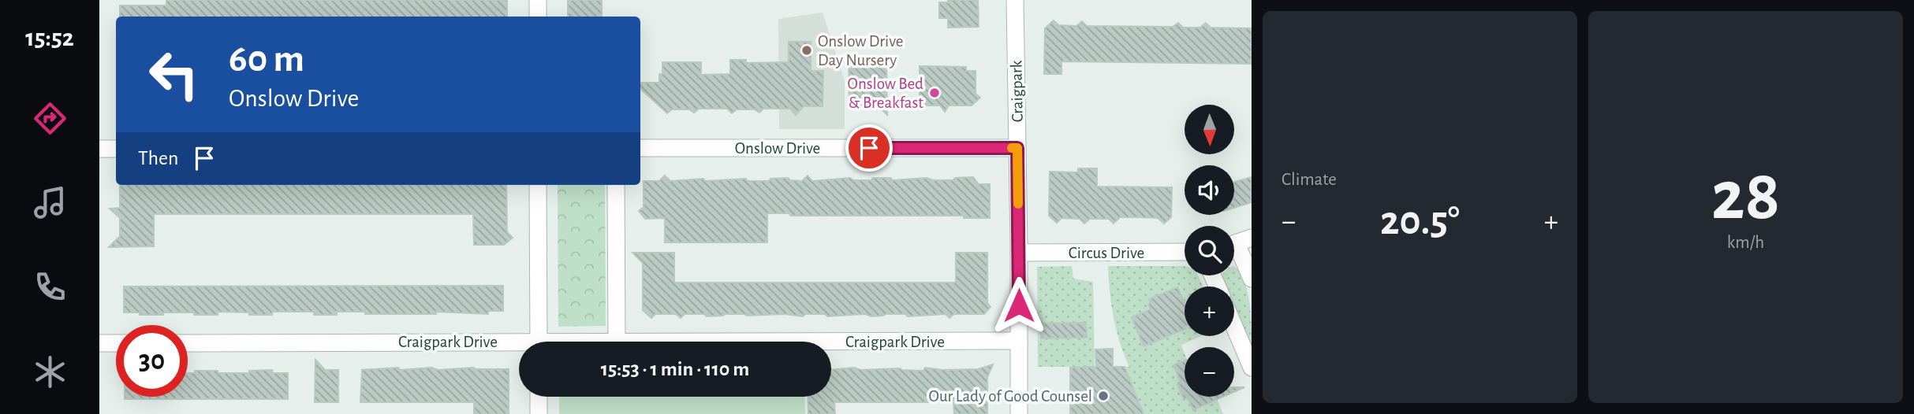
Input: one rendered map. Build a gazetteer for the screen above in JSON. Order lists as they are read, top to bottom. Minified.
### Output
{"streets":{"street":["Craigpark","Onslow Drive","Circus Drive","Craigpark Drive"]},"crossings":[["Craigpark","Onslow Drive"],["Craigpark","Circus Drive"],["Craigpark","Craigpark Drive"]],"places":["Onslow Drive Day Nursery","Onslow Bed & Breakfast","Our Lady of Good Counsel"],"north":"bottom","page":{"tabs":"15:52","tile":["Climate",["28","km/h"]],"turn":["60 m","Onslow Drive"],"map_buttons":["+","−"],"then":"Then","heat":["−","20.5°","+"],"limit":"30","trip":"15:53 · 1 min · 110 m"}}
